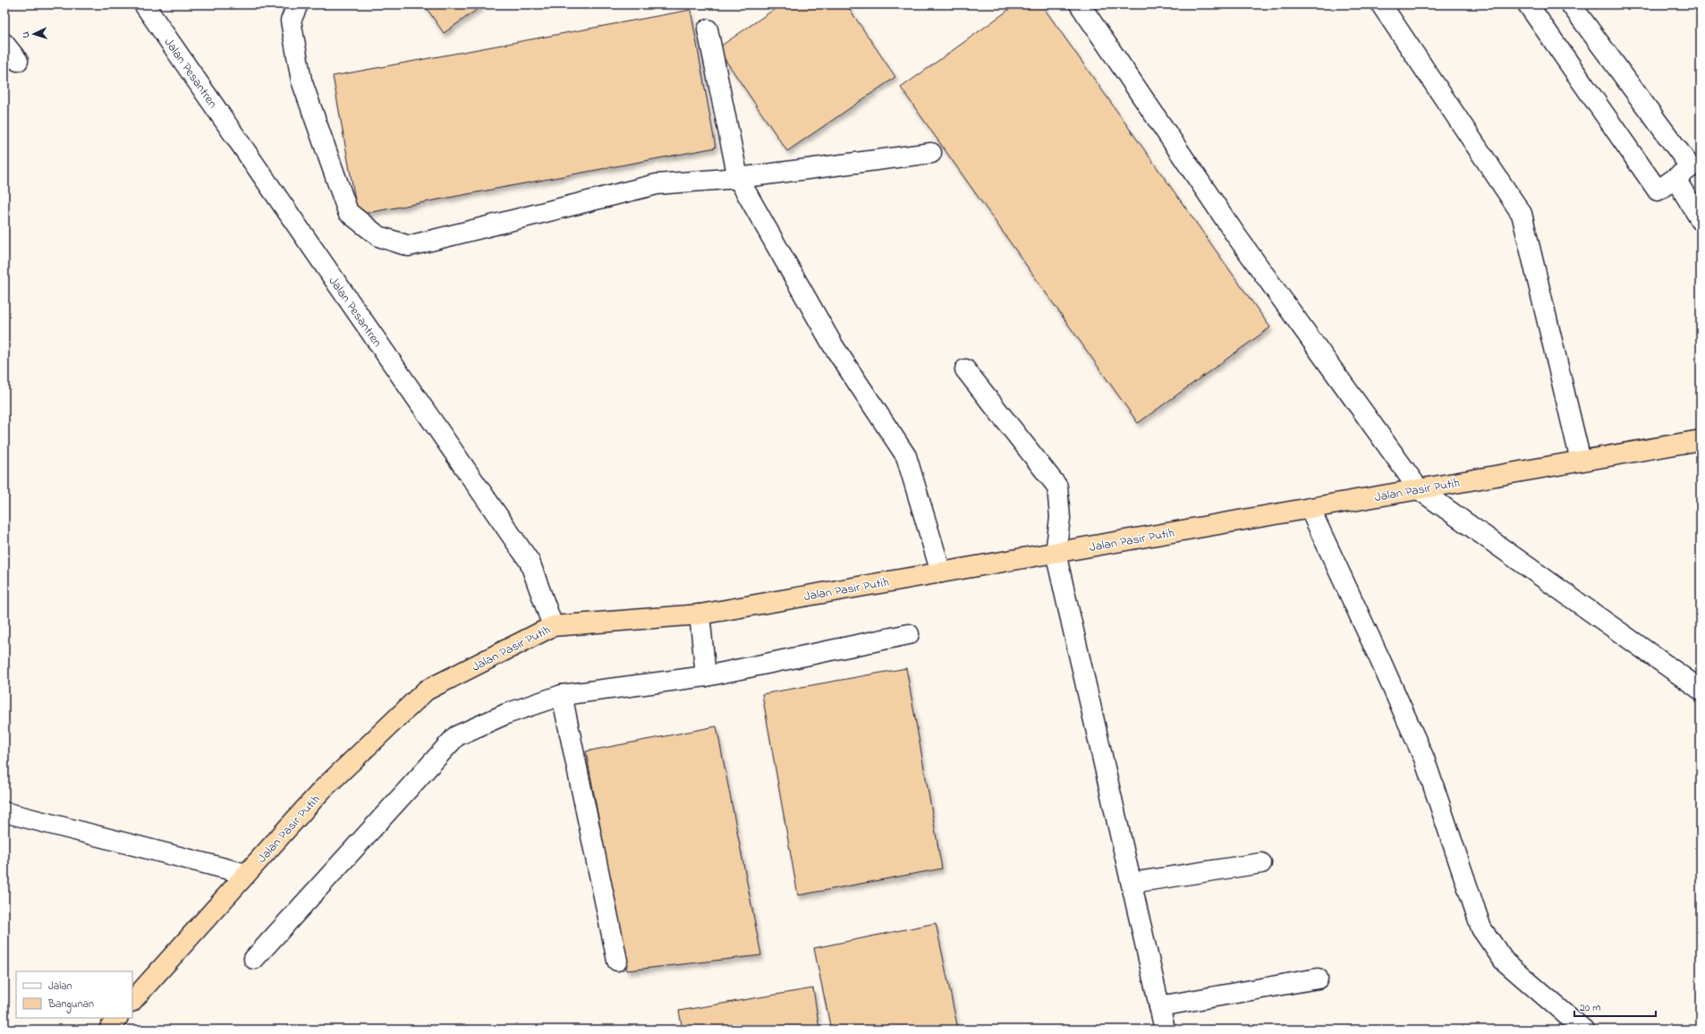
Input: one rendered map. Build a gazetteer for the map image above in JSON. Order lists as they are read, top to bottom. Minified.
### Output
{"streets":{"highway":["Jalan Pasir Putih"],"street":["Jalan Pesantren"]},"crossings":[["Jalan Pesantren","Jalan Pasir Putih"]],"legend":["Jalan","Bangunan"],"scale_bar":"20 m","north":"left"}
